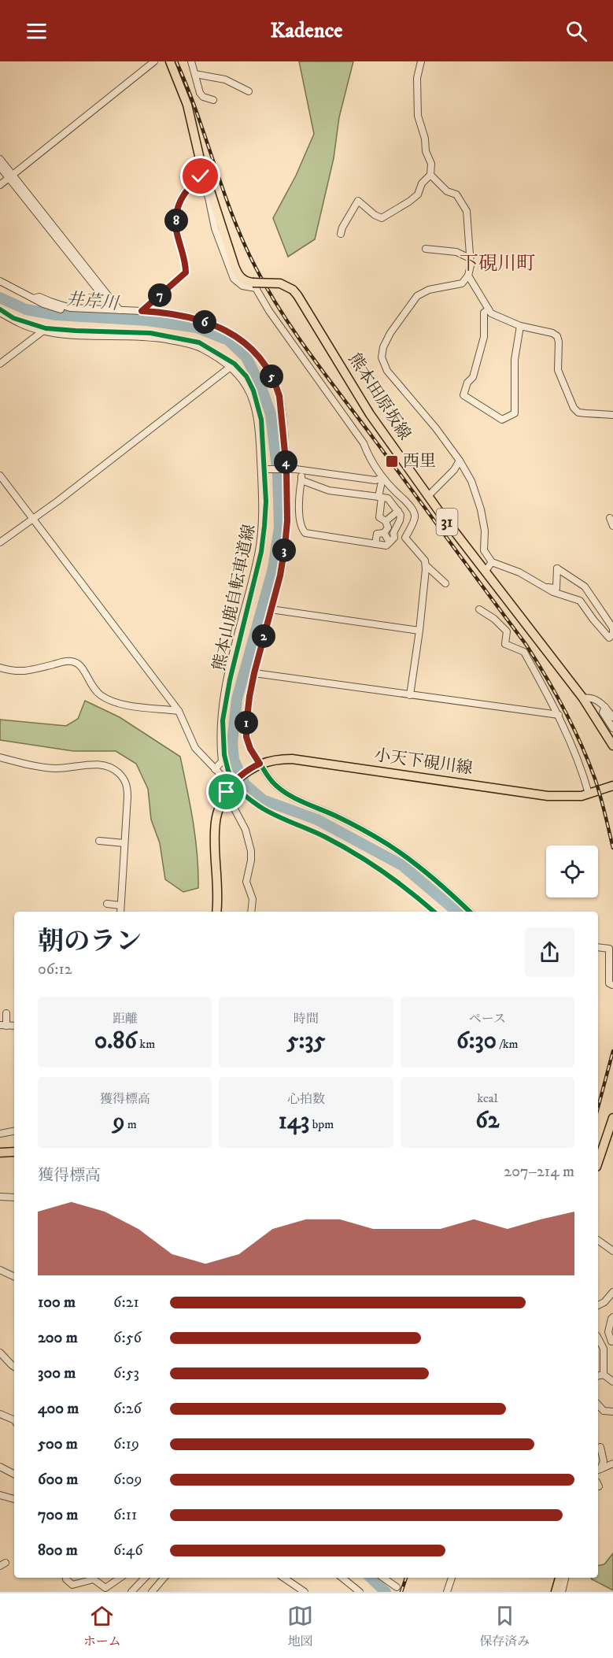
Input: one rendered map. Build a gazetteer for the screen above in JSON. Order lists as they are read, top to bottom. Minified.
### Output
{"streets":{"main road":["熊本田原坂線","31","小天下硯川線"],"cycle path":["熊本山鹿自転車道線"]},"districts":["下硯川町"],"water":["井芹川"],"places":{"transit":["西里"]},"page":{"header":"Kadence","pins":["8","7","6","5","4","3","2","1"],"heading":["朝のラン","06:12"],"stats":[["距離","0.86 km"],["時間","5:35"],["ペース","6:30 /km"],["獲得標高","9 m"],["心拍数","143 bpm"],["kcal","62"]],"chart":["獲得標高","207–214 m"],"list":[{"name":"100 m","note":"6:21"},{"name":"200 m","note":"6:56"},{"name":"300 m","note":"6:53"},{"name":"400 m","note":"6:26"},{"name":"500 m","note":"6:19"},{"name":"600 m","note":"6:09"},{"name":"700 m","note":"6:11"},{"name":"800 m","note":"6:46"}],"tabs":["ホーム","地図","保存済み"]}}
